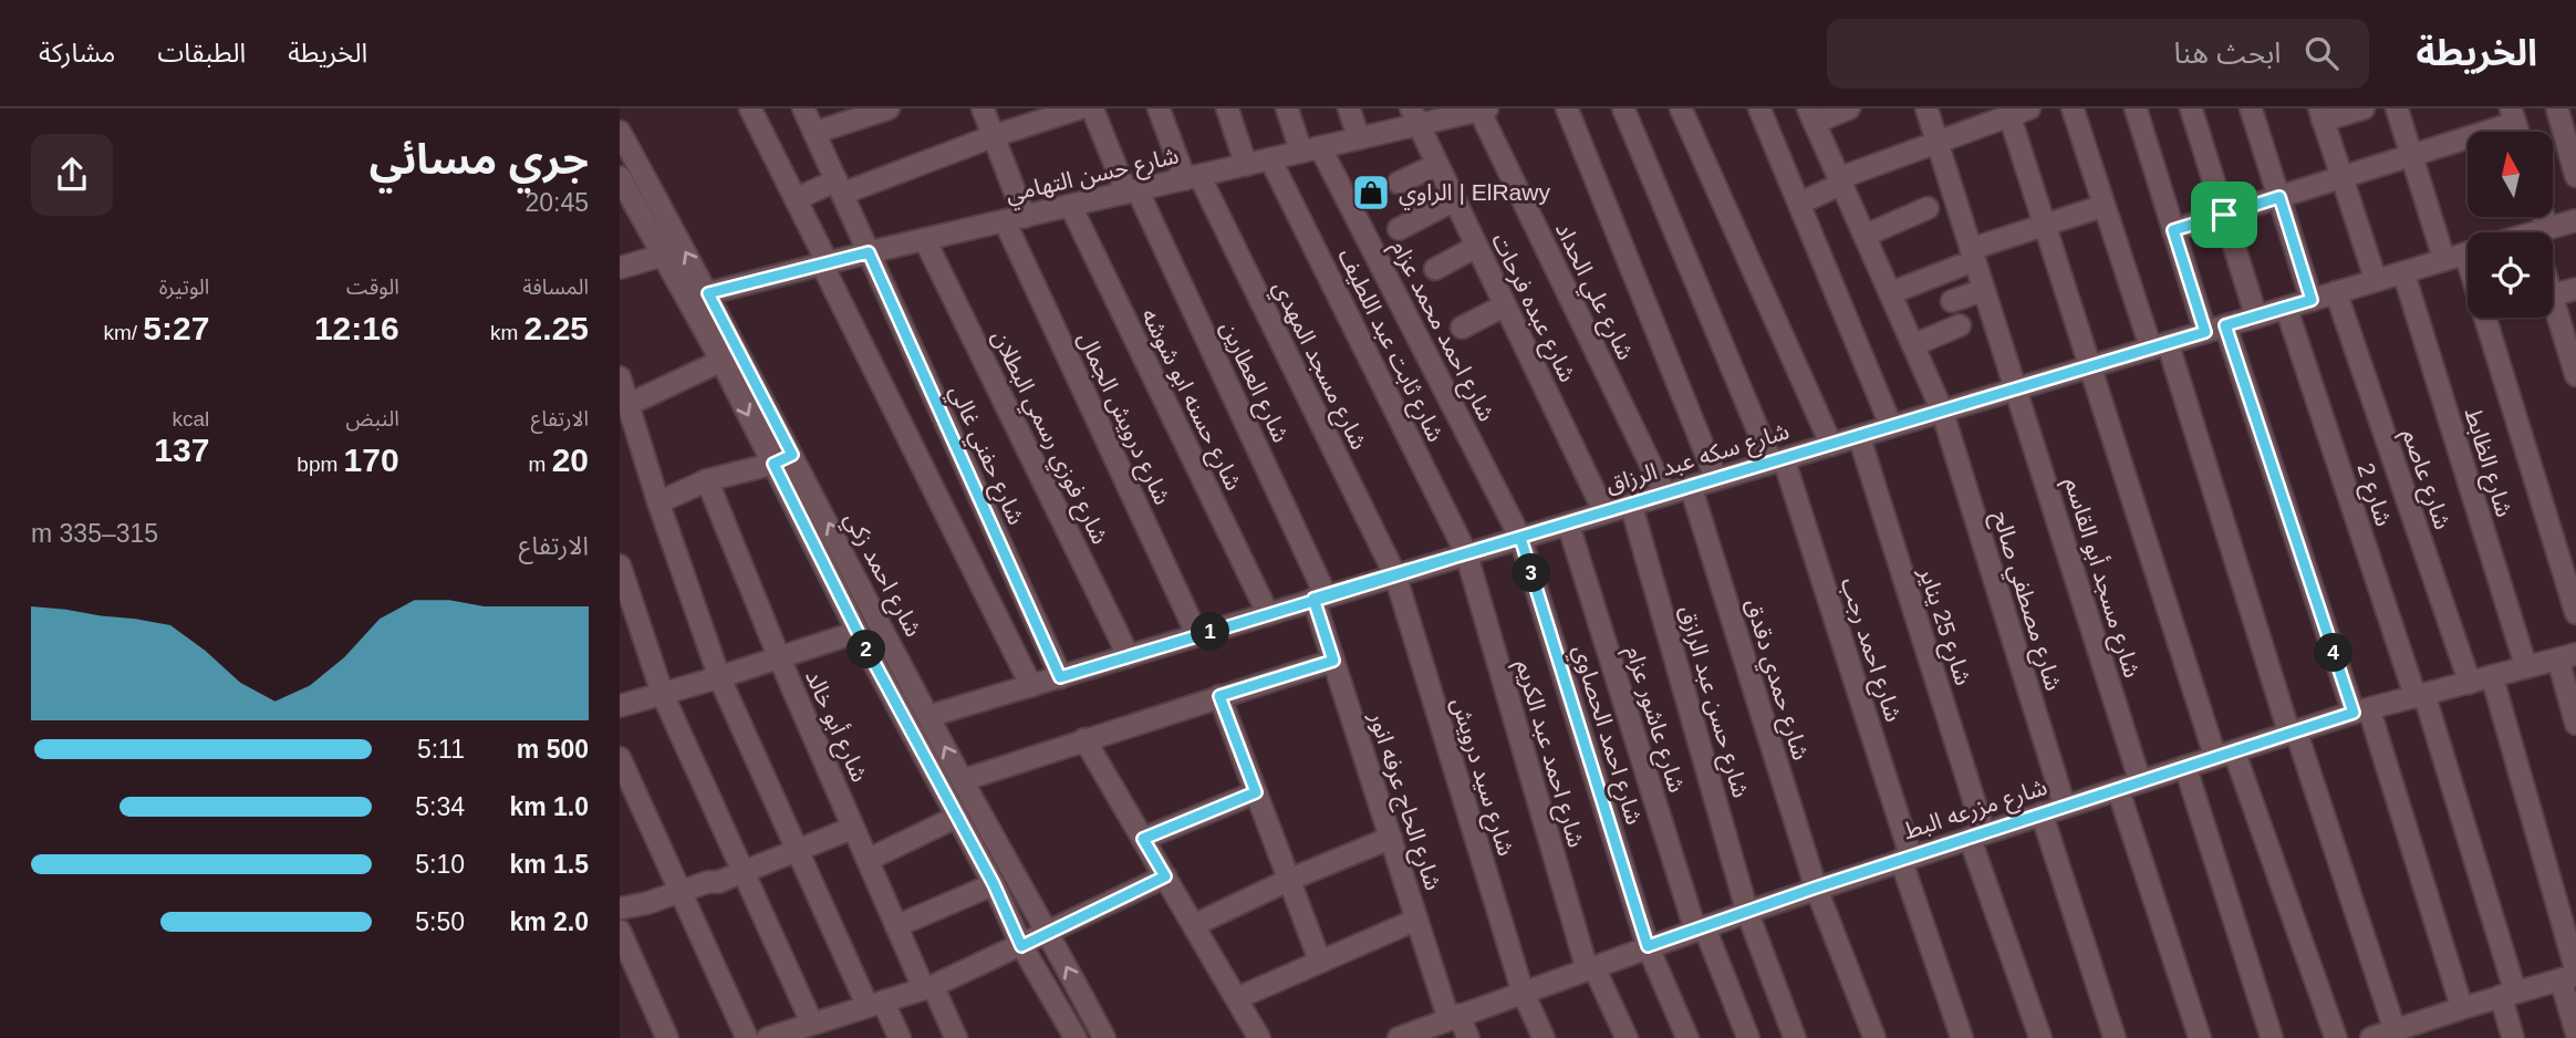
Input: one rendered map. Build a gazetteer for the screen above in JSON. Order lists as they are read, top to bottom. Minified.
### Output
{"streets":{"street":["شارع حسن التهامي","شارع علي الحداد","شارع عبده فرحات","شارع احمد محمد عزام","شارع ثابت عبد اللطيف","شارع مسجد المهدي","شارع العطارين","شارع حسنه ابو شوشه","شارع درويش الجمال","شارع فوزي رسمي البطلان","شارع حفني غالي","شارع سكه عبد الرزاق","شارع الظابط","شارع عاصم","شارع 2","شارع احمد زكي","شارع مسجد أبو القاسم","شارع مصطفي صالح","شارع 25 يناير","شارع احمد رجب","شارع حمدي دقدق","شارع حسن عبد الرازق","شارع عاشور عزام","شارع أبو خالد","شارع احمد الحصاوي","شارع احمد عبد الكريم","شارع سيد درويش","شارع الحاج عرفه انور","شارع مزرعه البط"]},"crossings":[["شارع حسن التهامي","شارع علي الحداد"],["شارع حسن التهامي","شارع عبده فرحات"],["شارع حسن التهامي","شارع احمد محمد عزام"],["شارع حسن التهامي","شارع ثابت عبد اللطيف"],["شارع حسن التهامي","شارع مسجد المهدي"],["شارع حسن التهامي","شارع العطارين"],["شارع حسن التهامي","شارع حسنه ابو شوشه"],["شارع حسن التهامي","شارع درويش الجمال"],["شارع حسن التهامي","شارع فوزي رسمي البطلان"],["شارع حسن التهامي","شارع حفني غالي"],["شارع حسن التهامي","شارع احمد زكي"],["شارع علي الحداد","شارع سكه عبد الرزاق"],["شارع عبده فرحات","شارع سكه عبد الرزاق"],["شارع احمد محمد عزام","شارع سكه عبد الرزاق"],["شارع احمد محمد عزام","شارع احمد الحصاوي"],["شارع ثابت عبد اللطيف","شارع سكه عبد الرزاق"],["شارع ثابت عبد اللطيف","شارع احمد عبد الكريم"],["شارع مسجد المهدي","شارع سكه عبد الرزاق"],["شارع مسجد المهدي","شارع سيد درويش"],["شارع العطارين","شارع سكه عبد الرزاق"],["شارع العطارين","شارع الحاج عرفه انور"],["شارع حسنه ابو شوشه","شارع سكه عبد الرزاق"],["شارع درويش الجمال","شارع سكه عبد الرزاق"],["شارع فوزي رسمي البطلان","شارع سكه عبد الرزاق"],["شارع حفني غالي","شارع سكه عبد الرزاق"],["شارع سكه عبد الرزاق","شارع الظابط"],["شارع سكه عبد الرزاق","شارع عاصم"],["شارع سكه عبد الرزاق","شارع 2"],["شارع سكه عبد الرزاق","شارع احمد زكي"],["شارع سكه عبد الرزاق","شارع مسجد أبو القاسم"],["شارع سكه عبد الرزاق","شارع مصطفي صالح"],["شارع سكه عبد الرزاق","شارع 25 يناير"],["شارع سكه عبد الرزاق","شارع احمد رجب"],["شارع سكه عبد الرزاق","شارع حمدي دقدق"],["شارع سكه عبد الرزاق","شارع حسن عبد الرازق"],["شارع سكه عبد الرزاق","شارع عاشور عزام"],["شارع سكه عبد الرزاق","شارع احمد الحصاوي"],["شارع سكه عبد الرزاق","شارع احمد عبد الكريم"],["شارع سكه عبد الرزاق","شارع سيد درويش"],["شارع سكه عبد الرزاق","شارع الحاج عرفه انور"],["شارع الظابط","شارع مزرعه البط"],["شارع عاصم","شارع مزرعه البط"],["شارع 2","شارع مزرعه البط"],["شارع مسجد أبو القاسم","شارع مزرعه البط"],["شارع مصطفي صالح","شارع مزرعه البط"],["شارع 25 يناير","شارع مزرعه البط"],["شارع احمد رجب","شارع مزرعه البط"],["شارع حمدي دقدق","شارع مزرعه البط"],["شارع حسن عبد الرازق","شارع مزرعه البط"],["شارع عاشور عزام","شارع مزرعه البط"],["شارع احمد الحصاوي","شارع مزرعه البط"],["شارع احمد عبد الكريم","شارع مزرعه البط"],["شارع سيد درويش","شارع مزرعه البط"],["شارع الحاج عرفه انور","شارع مزرعه البط"]],"places":{"shop":["الراوي | ElRawy"]},"north":"top","page":{"header":"الخريطة","search":"ابحث هنا","nav":["الخريطة","الطبقات","مشاركة"],"heading":["جري مسائي","20:45"],"stats":[["المسافة","2.25 km"],["الوقت","12:16"],["الوتيرة","5:27 /km"],["الارتفاع","20 m"],["النبض","170 bpm"],["kcal","137"]],"chart":["الارتفاع","315–335 m"],"pins":["3","1","2","4"],"list":[{"name":"500 m","note":"5:11"},{"name":"1.0 km","note":"5:34"},{"name":"1.5 km","note":"5:10"},{"name":"2.0 km","note":"5:50"}]}}
